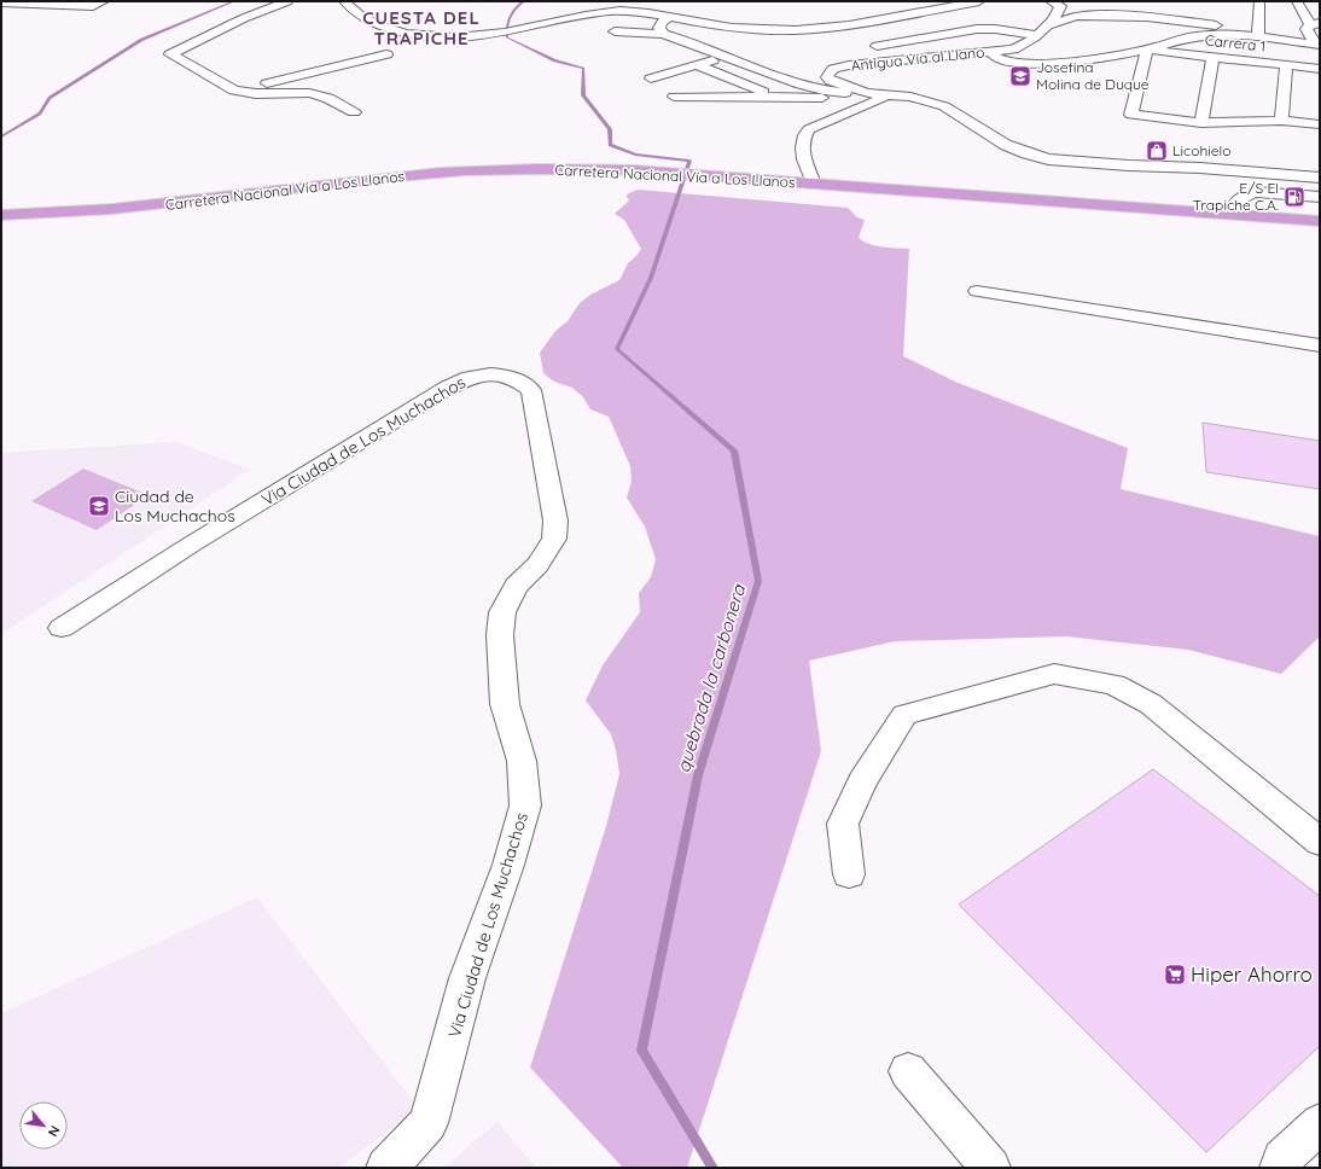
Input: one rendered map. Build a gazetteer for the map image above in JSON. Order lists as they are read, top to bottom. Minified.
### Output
{"streets":{"highway":["Carretera Nacional Vía a Los Llanos"],"street":["Carrera 1","Antigua Vía al Llano","Via Ciudad de Los Muchachos"]},"districts":["CUESTA DEL TRAPICHE"],"water":["quebrada la carbonera"],"places":{"school or university":["Josefina Molina de Duque","Ciudad de Los Muchachos"],"shop":["Licohielo"],"fuel station":["E/S El Trapiche C.A."],"supermarket":["Hiper Ahorro"]},"north":"bottom right"}
